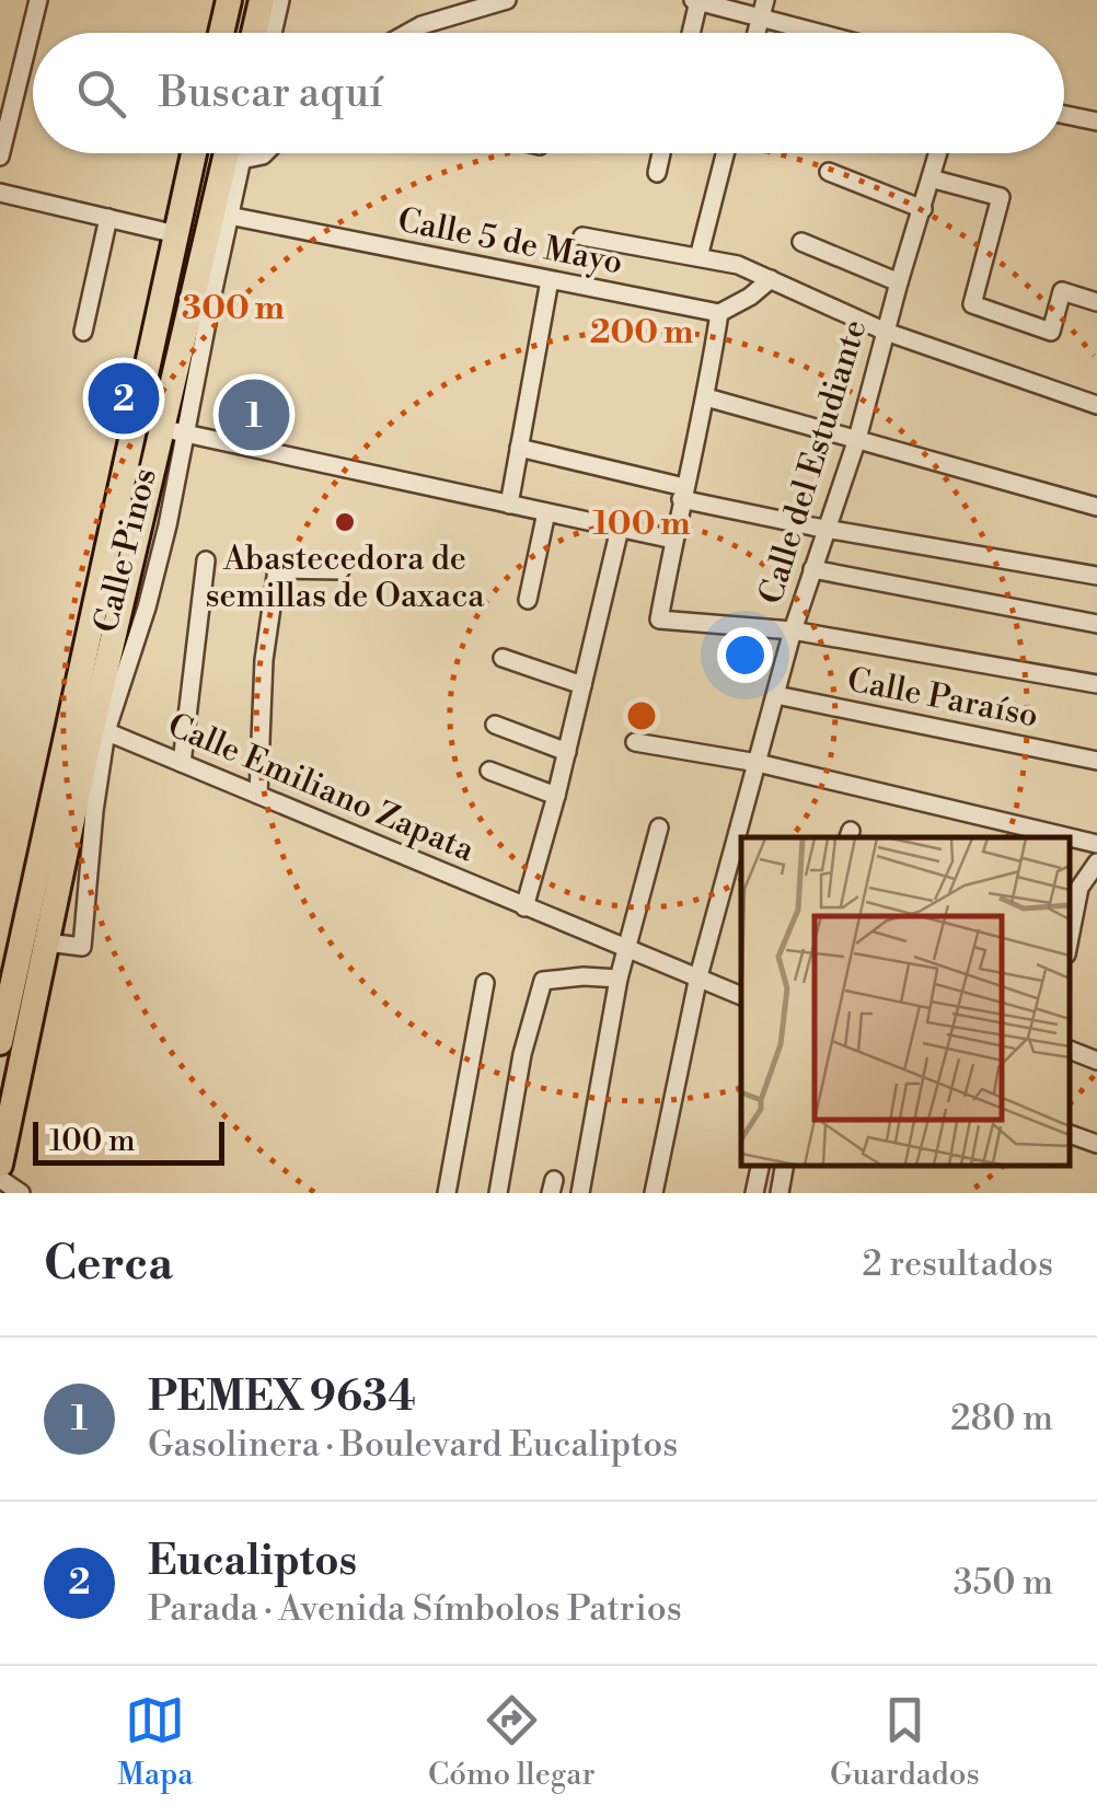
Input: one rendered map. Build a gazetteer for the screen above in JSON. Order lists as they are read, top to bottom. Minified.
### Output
{"streets":{"street":["Calle 5 de Mayo","Calle del Estudiante","Calle Pinos","Calle Paraíso","Calle Emiliano Zapata"]},"crossings":[["Calle 5 de Mayo","Calle Pinos"],["Calle del Estudiante","Calle Paraíso"],["Calle del Estudiante","Calle Emiliano Zapata"]],"places":["Abastecedora de semillas de Oaxaca"],"scale_bar":"100 m","page":{"search":"Buscar aquí","pins":["2","1"],"scale":"100 m","heading":["Cerca","2 resultados"],"list":[{"mark":"1","name":"PEMEX 9634","note":"Gasolinera · Boulevard Eucaliptos","value":"280 m"},{"mark":"2","name":"Eucaliptos","note":"Parada · Avenida Símbolos Patrios","value":"350 m"}],"nav":["Mapa","Cómo llegar","Guardados"]},"rings":["300 m","200 m","100 m"]}
